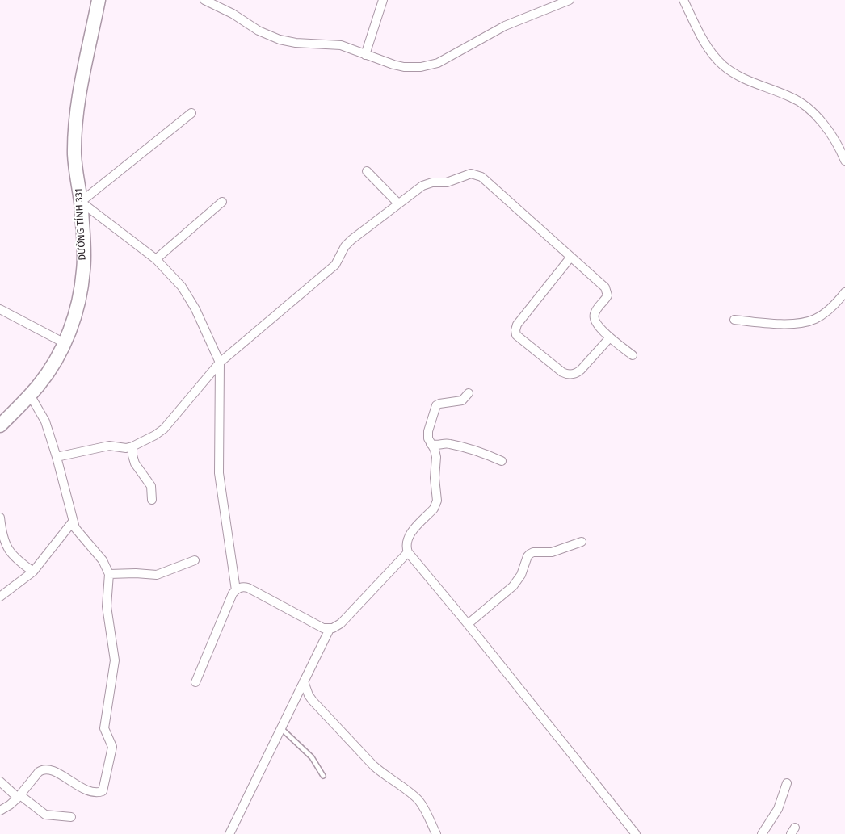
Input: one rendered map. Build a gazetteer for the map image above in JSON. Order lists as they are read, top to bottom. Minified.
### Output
{"streets":{"main road":["ĐƯỜNG TỈNH 331"]}}
